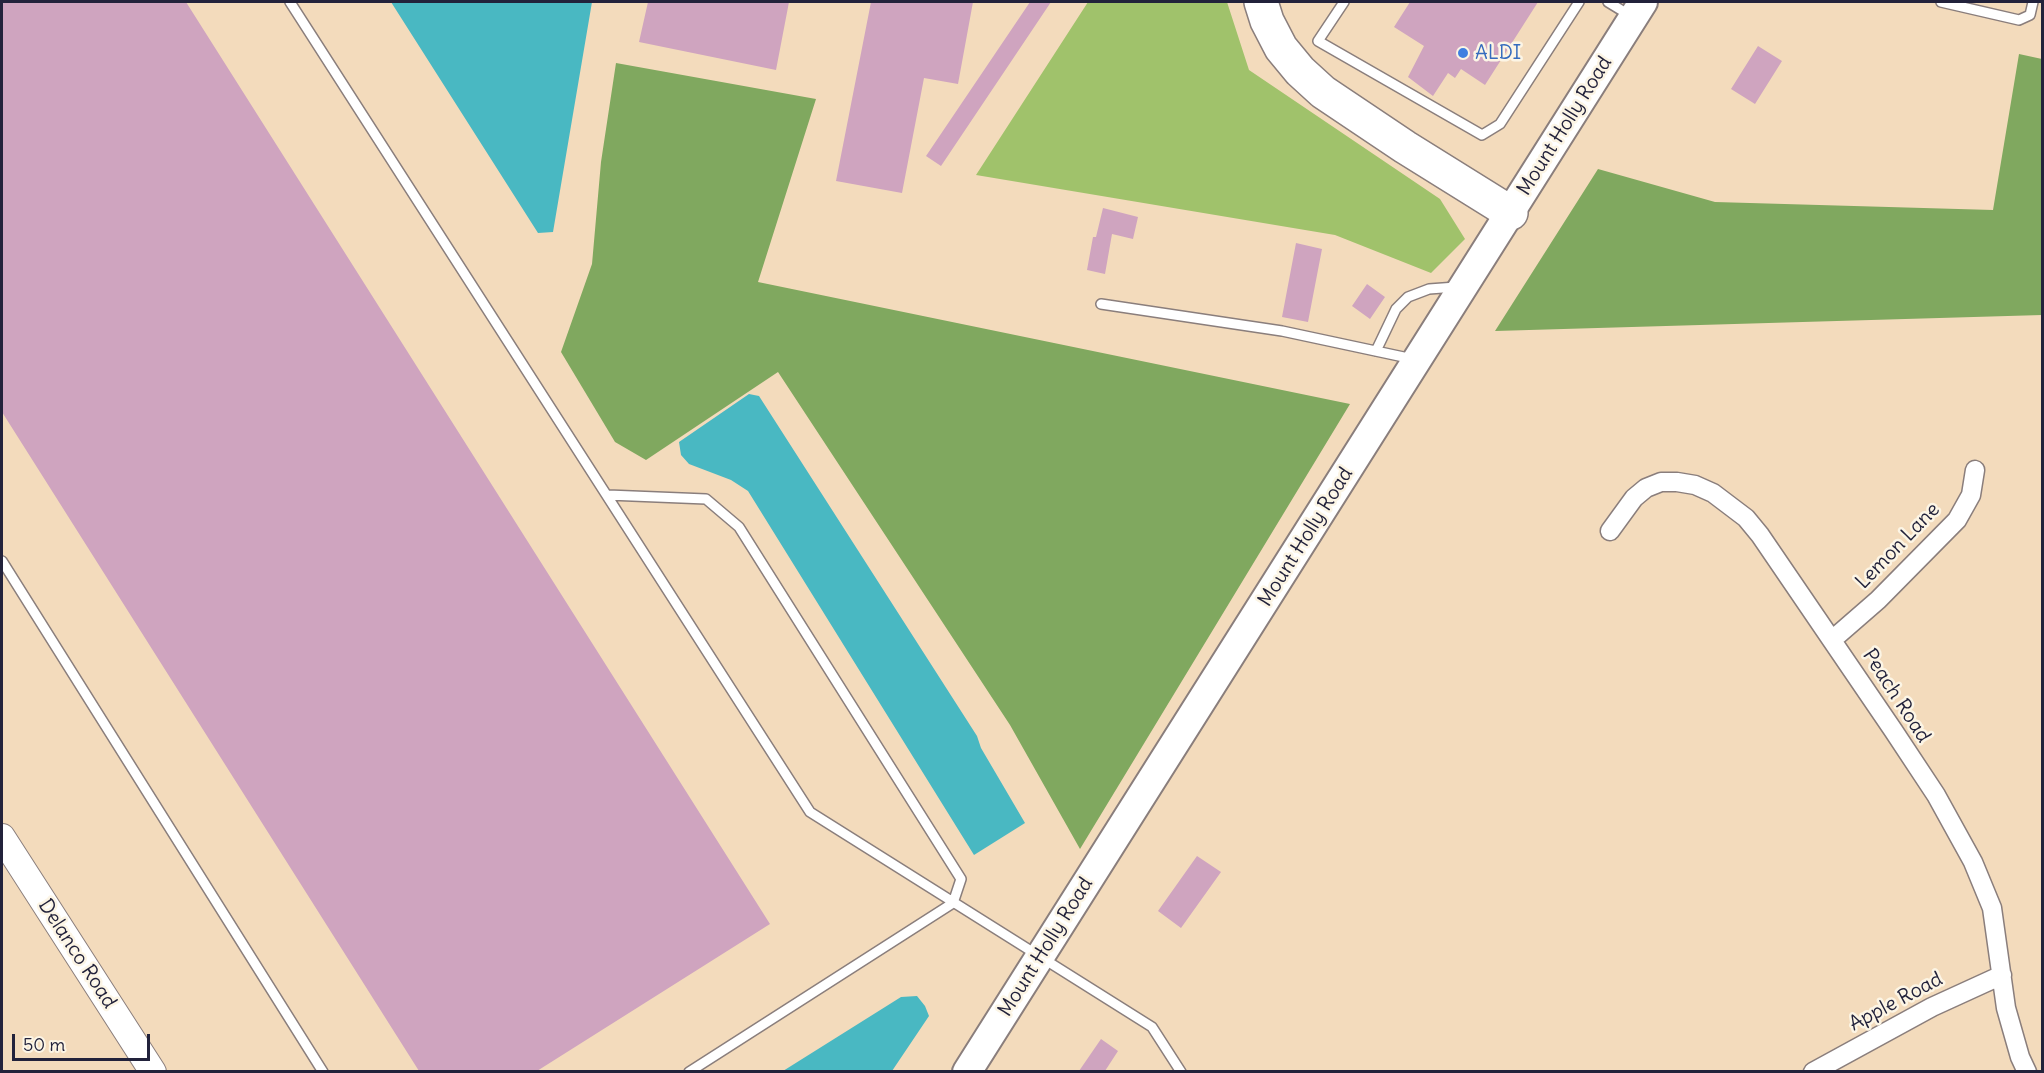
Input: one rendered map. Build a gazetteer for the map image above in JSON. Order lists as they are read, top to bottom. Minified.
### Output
{"streets":{"main road":["Mount Holly Road"],"street":["Lemon Lane","Peach Road","Delanco Road","Apple Road"]},"crossings":[["Lemon Lane","Peach Road"],["Peach Road","Apple Road"]],"places":["ALDI"],"scale_bar":"50 m"}
